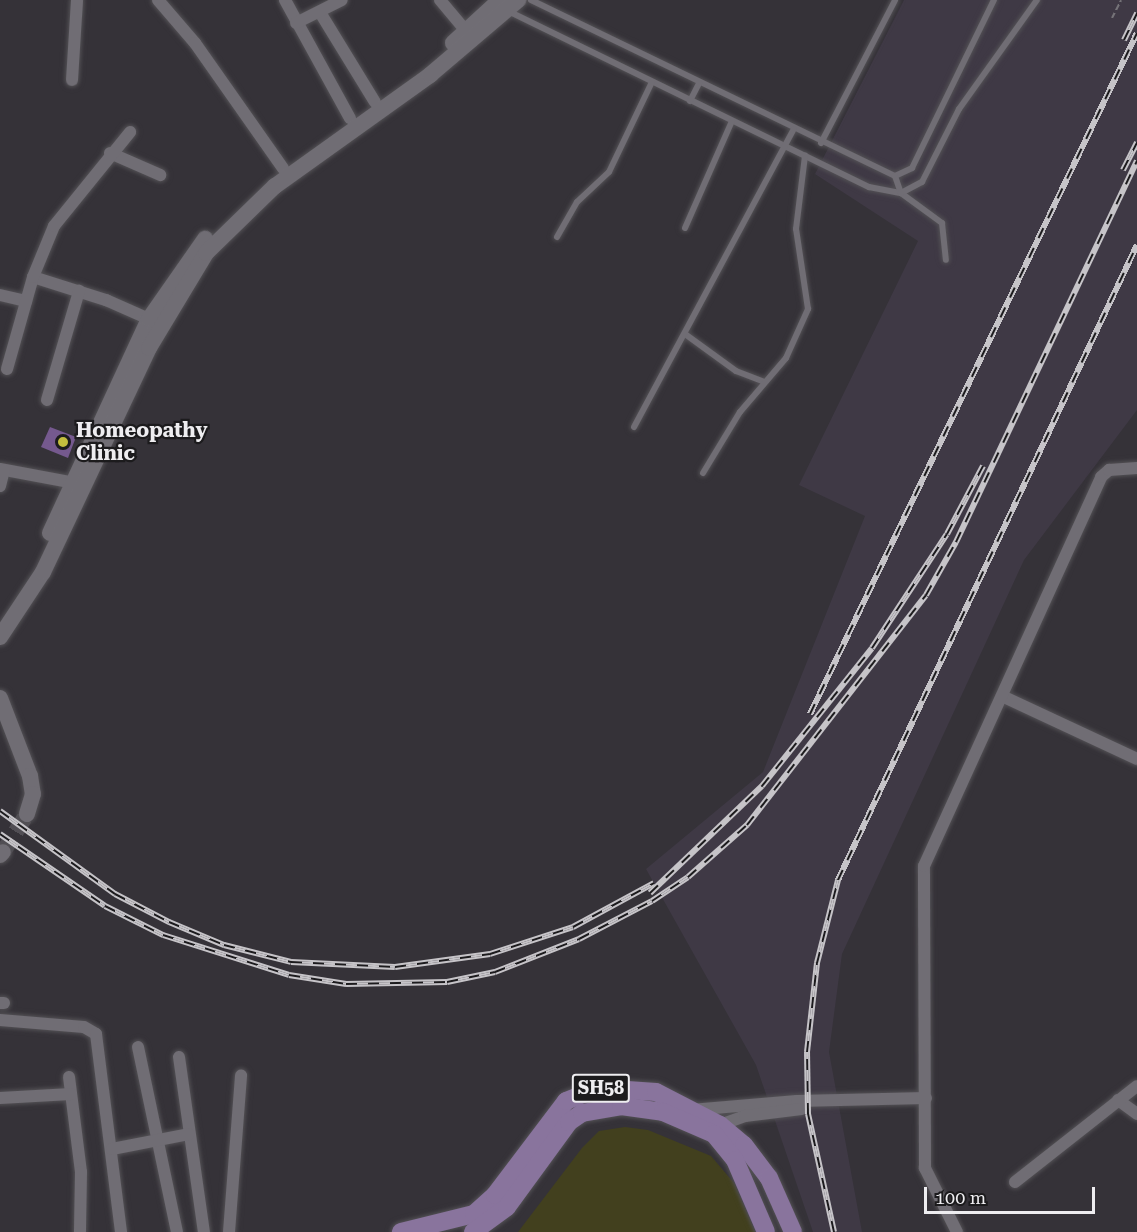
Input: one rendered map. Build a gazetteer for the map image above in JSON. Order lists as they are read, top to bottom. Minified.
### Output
{"streets":{"main road":["SH58"]},"places":["Homeopathy Clinic"],"scale_bar":"100 m"}
